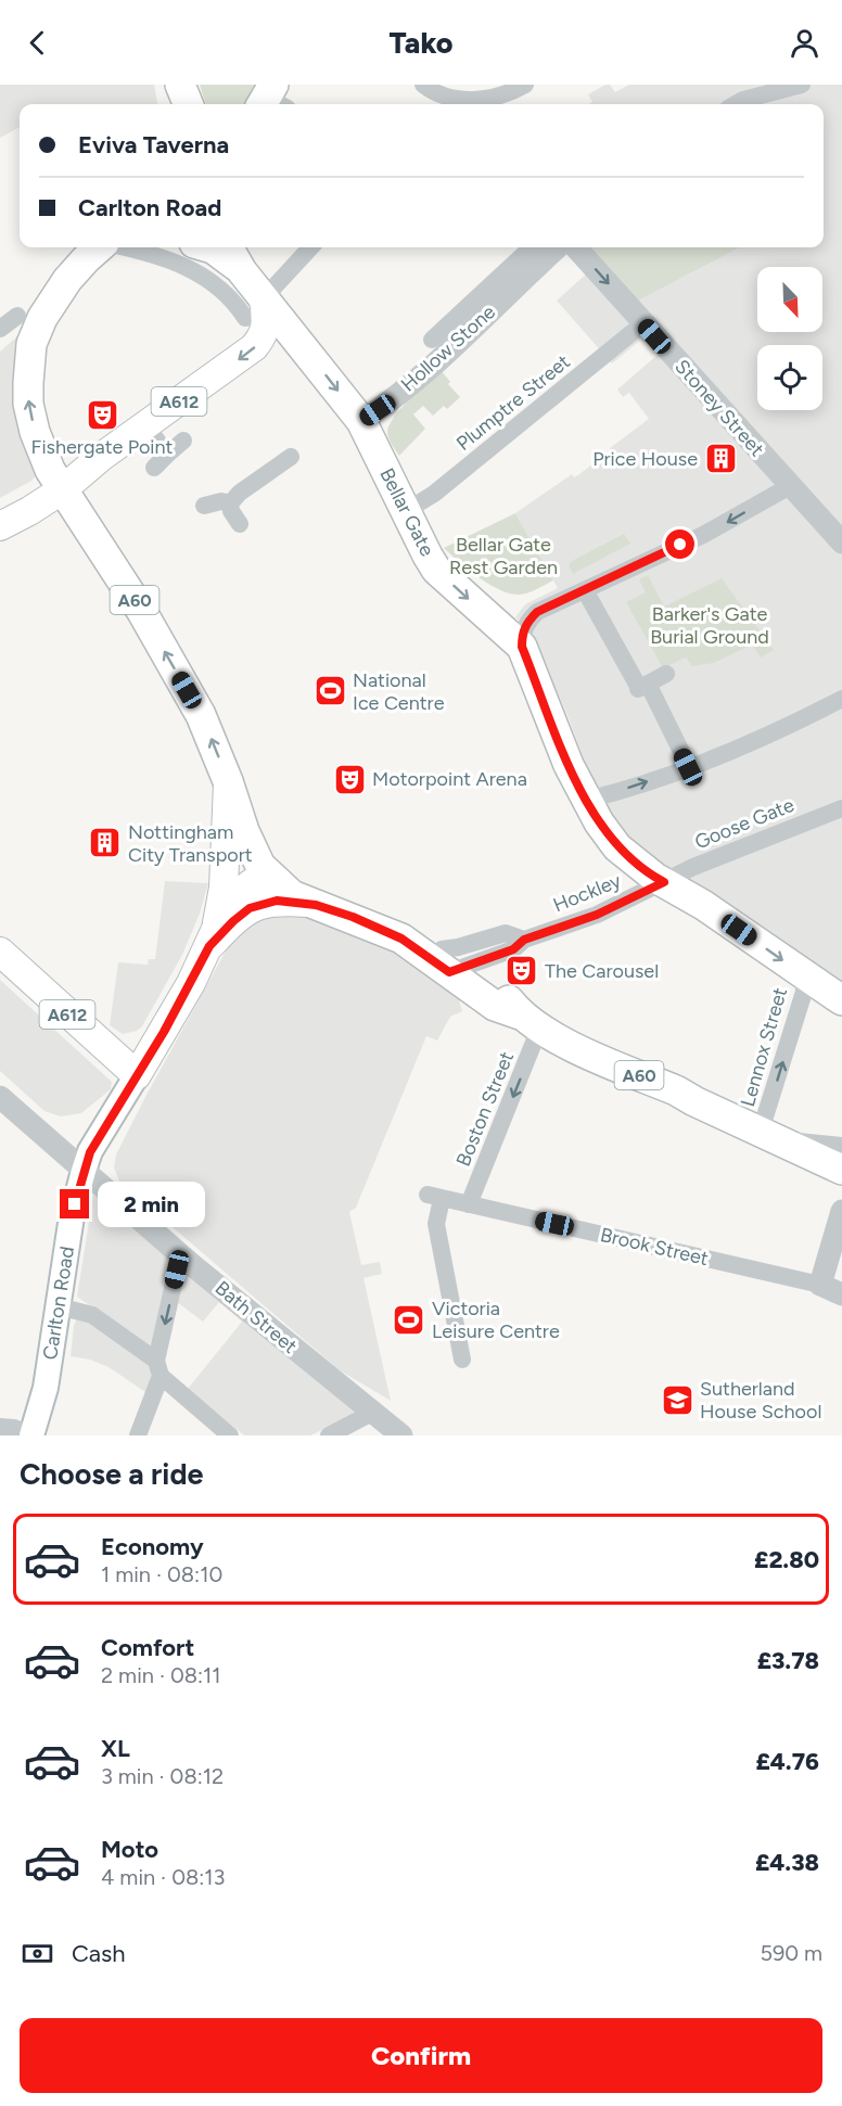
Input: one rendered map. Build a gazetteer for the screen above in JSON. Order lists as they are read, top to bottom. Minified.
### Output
{"streets":{"highway":["Bellar Gate","A60"],"main road":["A612","Carlton Road"],"street":["Hollow Stone","Plumptre Street","Stoney Street","Goose Gate","Hockley","Lennox Street","Boston Street","Brook Street","Bath Street"]},"crossings":[["Hollow Stone","Bellar Gate"],["A612","A60"],["A612","Carlton Road"],["Plumptre Street","Stoney Street"],["Plumptre Street","Bellar Gate"],["A60","Hockley"],["A60","Lennox Street"],["A60","Boston Street"],["Goose Gate","Hockley"],["Boston Street","Brook Street"],["Carlton Road","Bath Street"]],"one_way":["Bellar Gate","Lennox Street","Boston Street"],"parks":["Bellar Gate Rest Garden","Barker's Gate Burial Ground"],"places":{"theatre":["Fishergate Point","Motorpoint Arena","The Carousel"],"building":["Price House","Nottingham City Transport"],"sports":["National Ice Centre","Victoria Leisure Centre"],"school or university":["Sutherland House School"]},"north":"bottom right","page":{"header":"Tako","banner":["Eviva Taverna","Carlton Road"],"bubble":"2 min","heading":"Choose a ride","list":[{"name":"Economy","note":"1 min · 08:10","value":"£2.80"},{"name":"Comfort","note":"2 min · 08:11","value":"£3.78"},{"name":"XL","note":"3 min · 08:12","value":"£4.76"},{"name":"Moto","note":"4 min · 08:13","value":"£4.38"}],"pay":["Cash","590 m"],"buttons":"Confirm"}}
